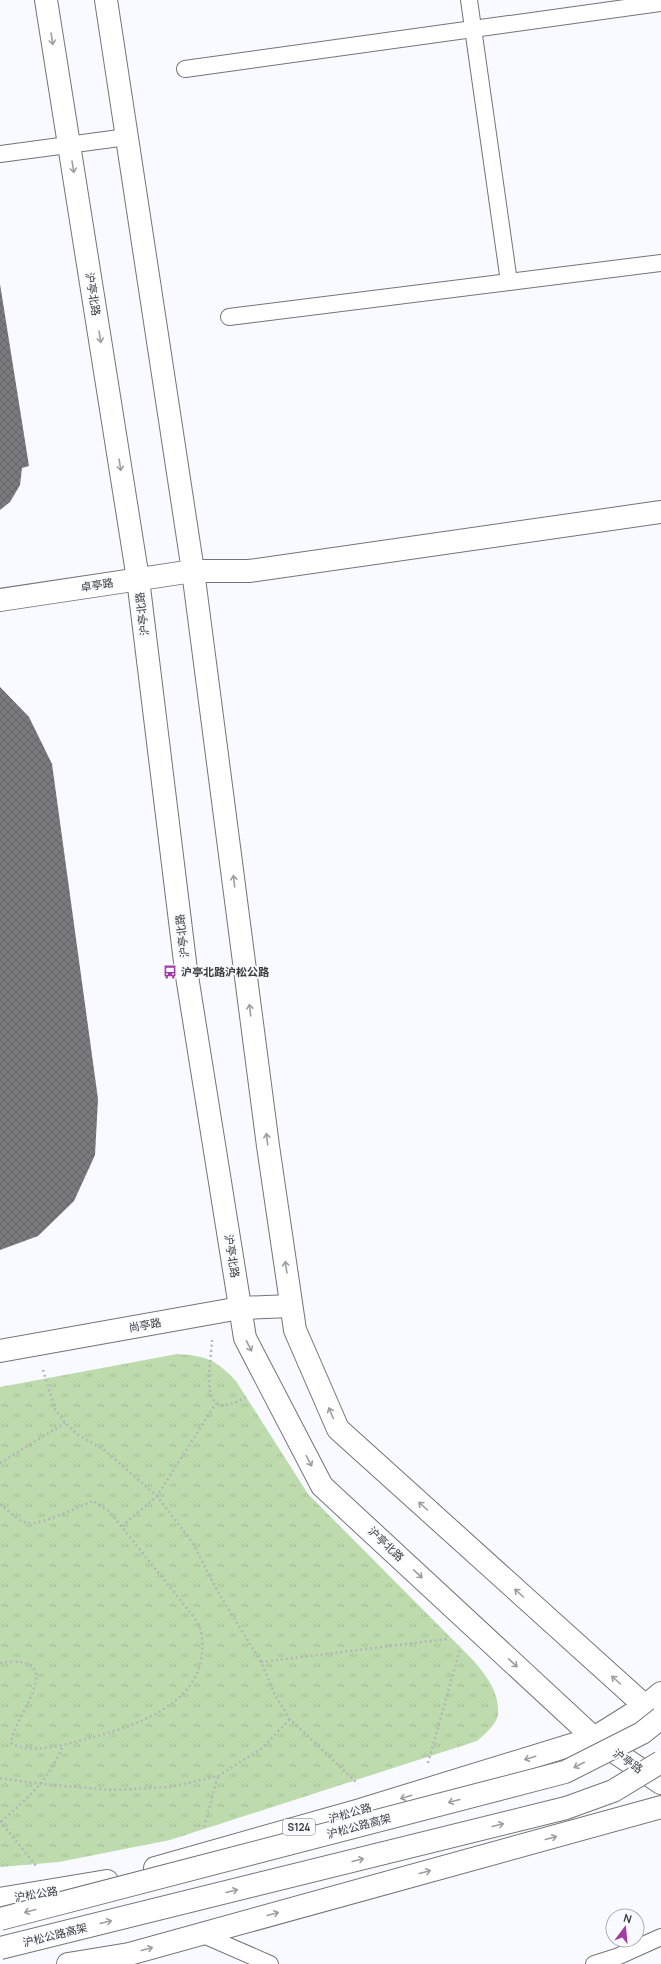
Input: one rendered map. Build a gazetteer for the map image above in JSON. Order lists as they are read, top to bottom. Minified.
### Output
{"streets":{"street":["沪亭北路","卓亭路","尚亭路","沪亭路","沪松公路","沪松公路高架","S124"]},"crossings":[["沪亭北路","卓亭路"],["沪亭北路","尚亭路"],["沪亭北路","沪亭路"],["沪亭北路","沪松公路"],["沪亭路","沪松公路"],["沪松公路","沪松公路高架"]],"places":{"bus stop":["沪亭北路沪松公路"]},"north":"top"}
